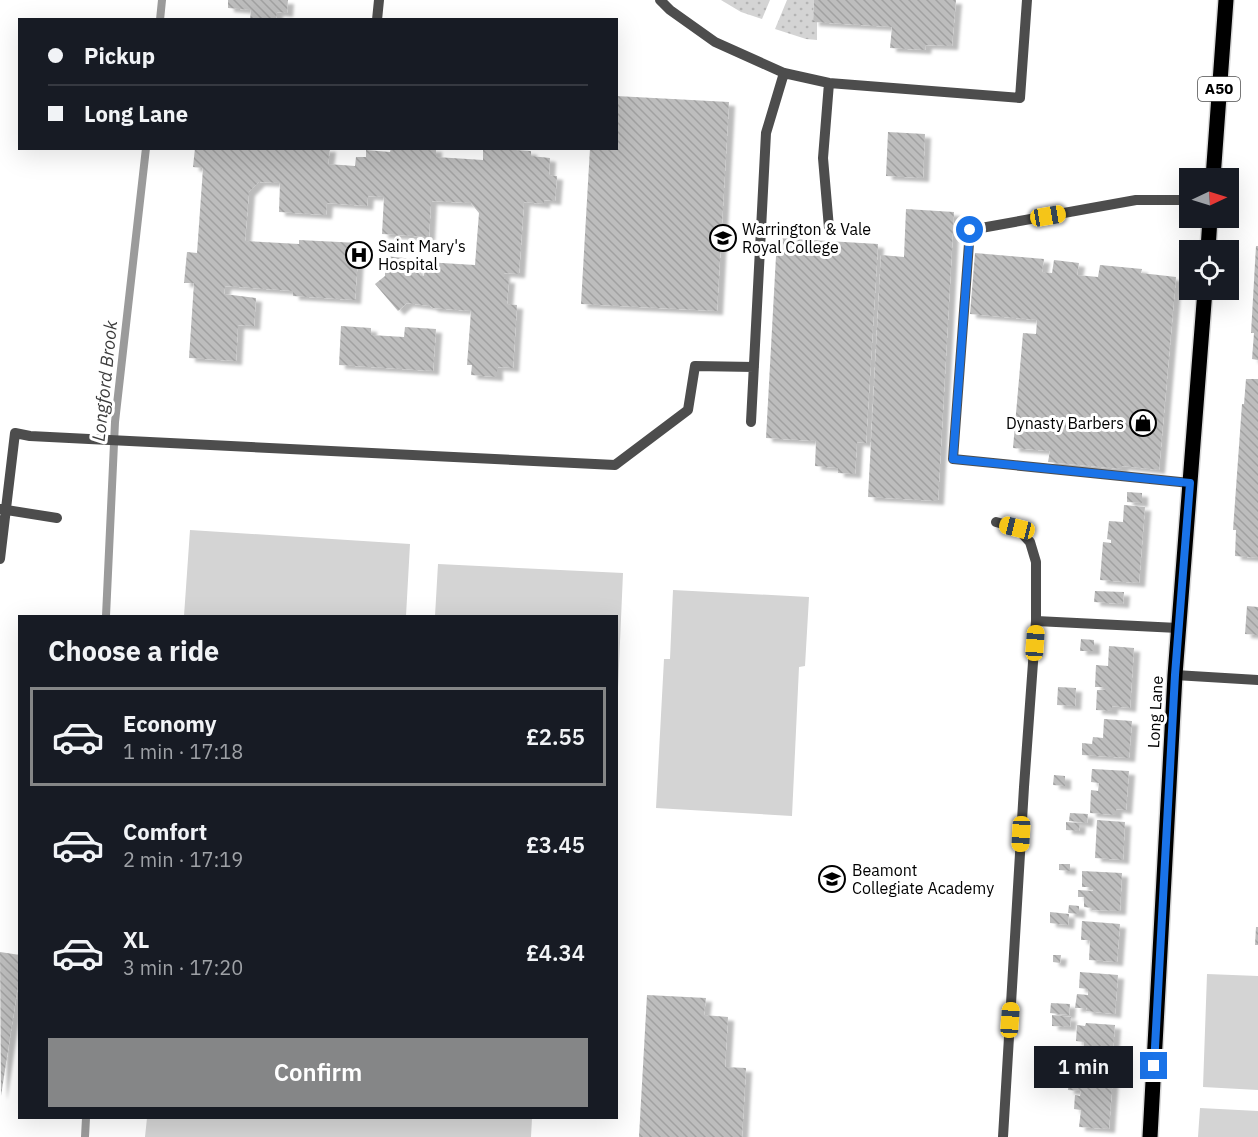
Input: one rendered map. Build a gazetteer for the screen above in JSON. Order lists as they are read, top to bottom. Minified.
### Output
{"streets":{"main road":["A50","Long Lane"]},"water":["Longford Brook"],"places":{"school or university":["Warrington & Vale Royal College","Beamont Collegiate Academy"],"hospital":["Saint Mary's Hospital"],"shop":["Dynasty Barbers"]},"north":"right","page":{"banner":["Pickup","Long Lane"],"heading":"Choose a ride","list":[{"name":"Economy","note":"1 min · 17:18","value":"£2.55"},{"name":"Comfort","note":"2 min · 17:19","value":"£3.45"},{"name":"XL","note":"3 min · 17:20","value":"£4.34"}],"buttons":"Confirm","bubble":"1 min"}}
